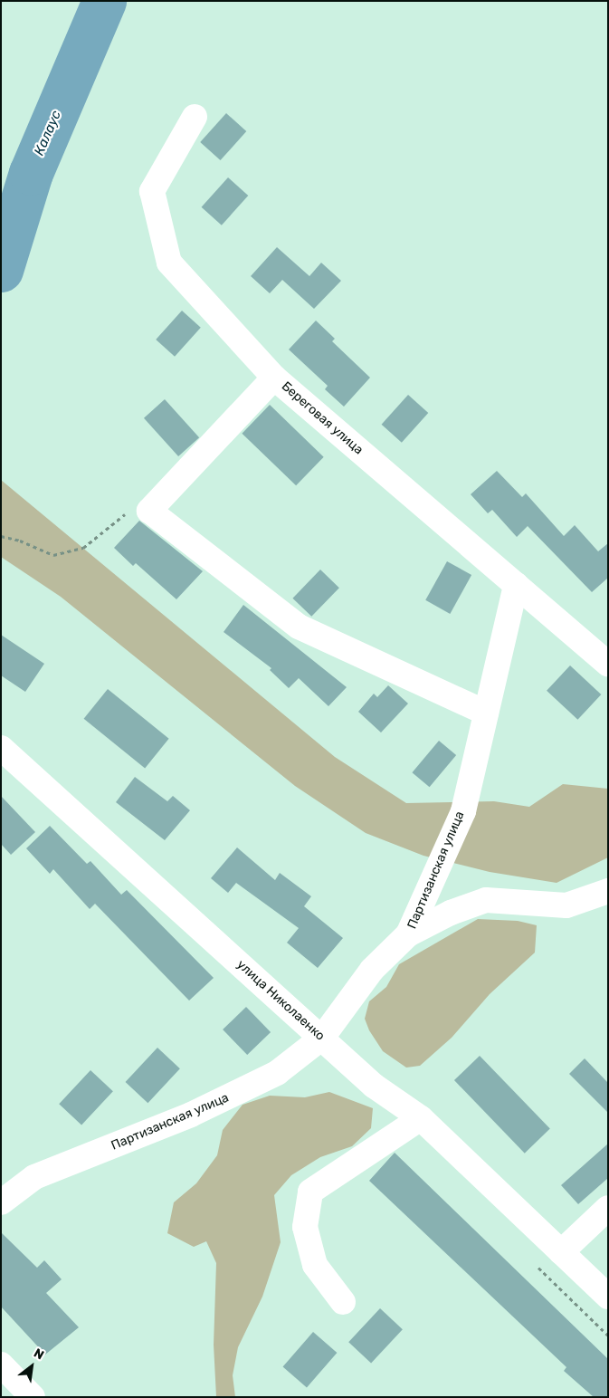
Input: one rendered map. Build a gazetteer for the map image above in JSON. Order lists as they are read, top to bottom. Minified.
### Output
{"streets":{"street":["Береговая улица","Партизанская улица","улица Николаенко"]},"crossings":[["Береговая улица","Партизанская улица"],["Партизанская улица","улица Николаенко"]],"water":["Калаус"],"north":"top right"}
